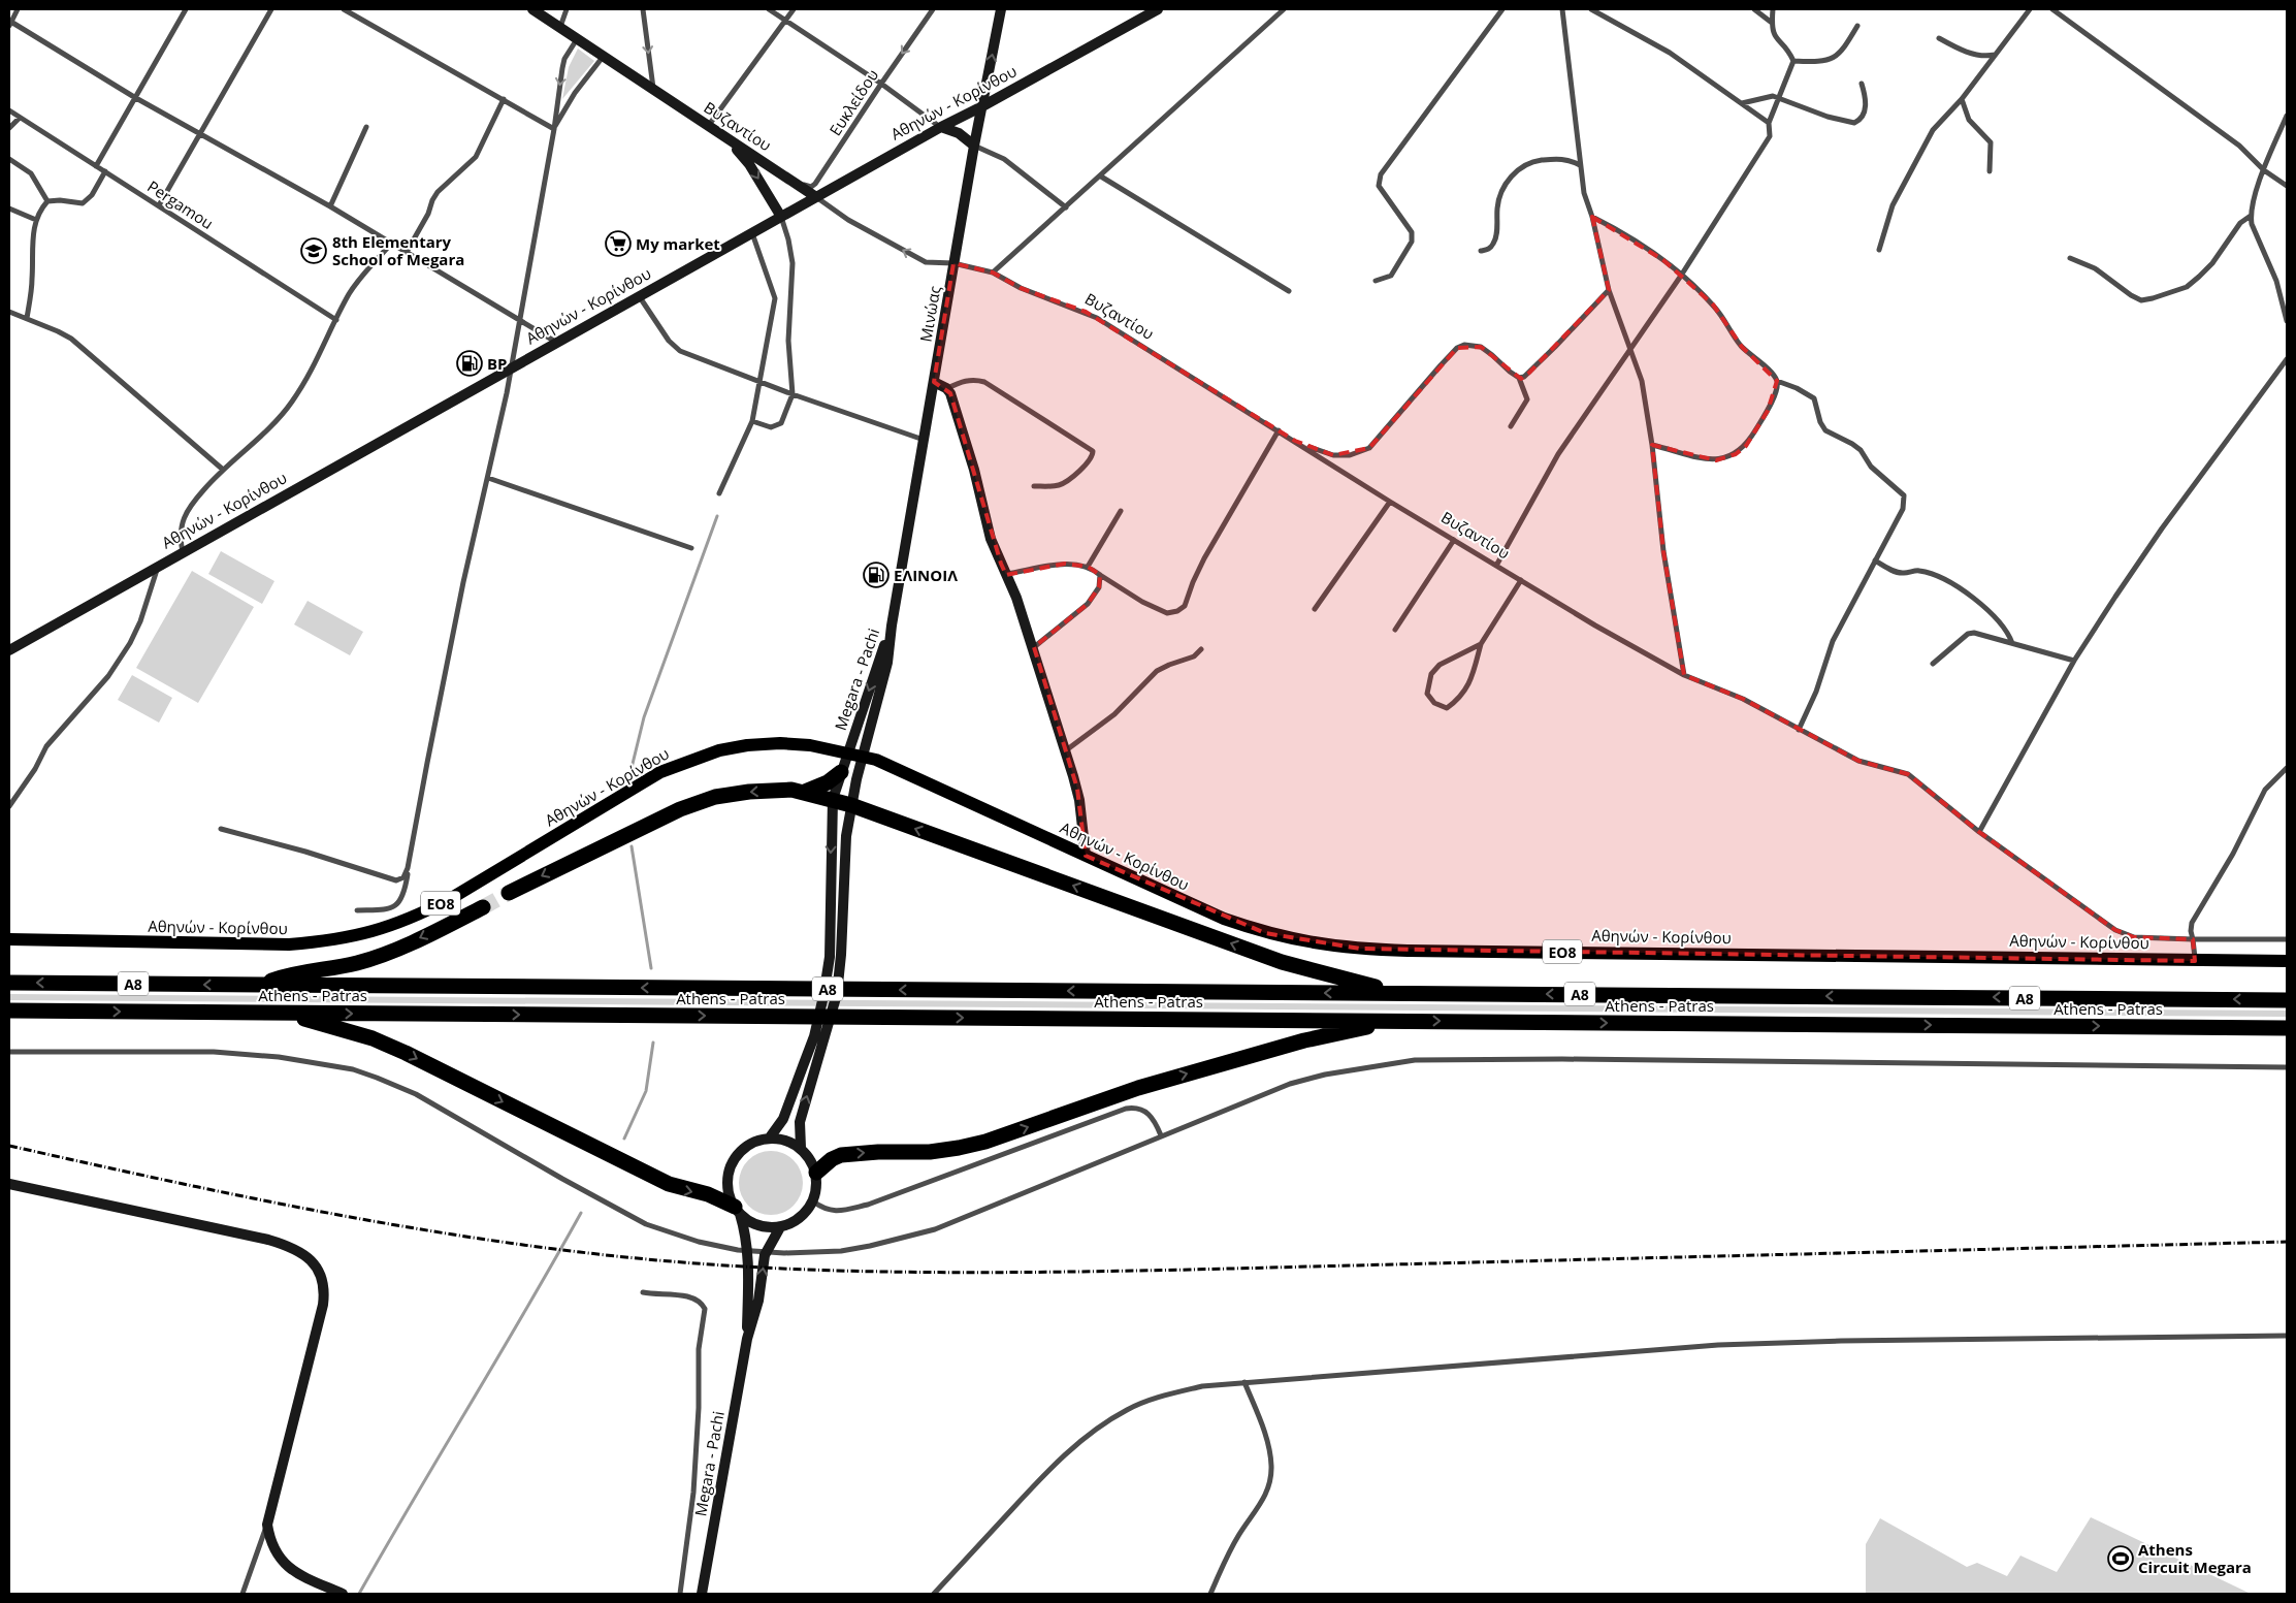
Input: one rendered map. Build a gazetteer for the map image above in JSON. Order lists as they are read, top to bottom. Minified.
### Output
{"streets":{"highway":["Α8","Athens - Patras"],"main road":["Αθηνών - Κορίνθου","Βυζαντίου","Μινώας","Megara - Pachi","ΕΟ8"],"street":["Ευκλείδου","Pergamou"]},"crossings":[["Ευκλείδου","Βυζαντίου"],["Αθηνών - Κορίνθου","Βυζαντίου"],["Αθηνών - Κορίνθου","Μινώας"],["Βυζαντίου","Μινώας"],["Μινώας","Megara - Pachi"]],"one_way":["Ευκλείδου"],"places":{"supermarket":["My market"],"school or university":["8th Elementary School of Megara"],"fuel station":["BP","ΕΛΙΝΟΙΛ"],"sports":["Athens Circuit Megara"]}}
